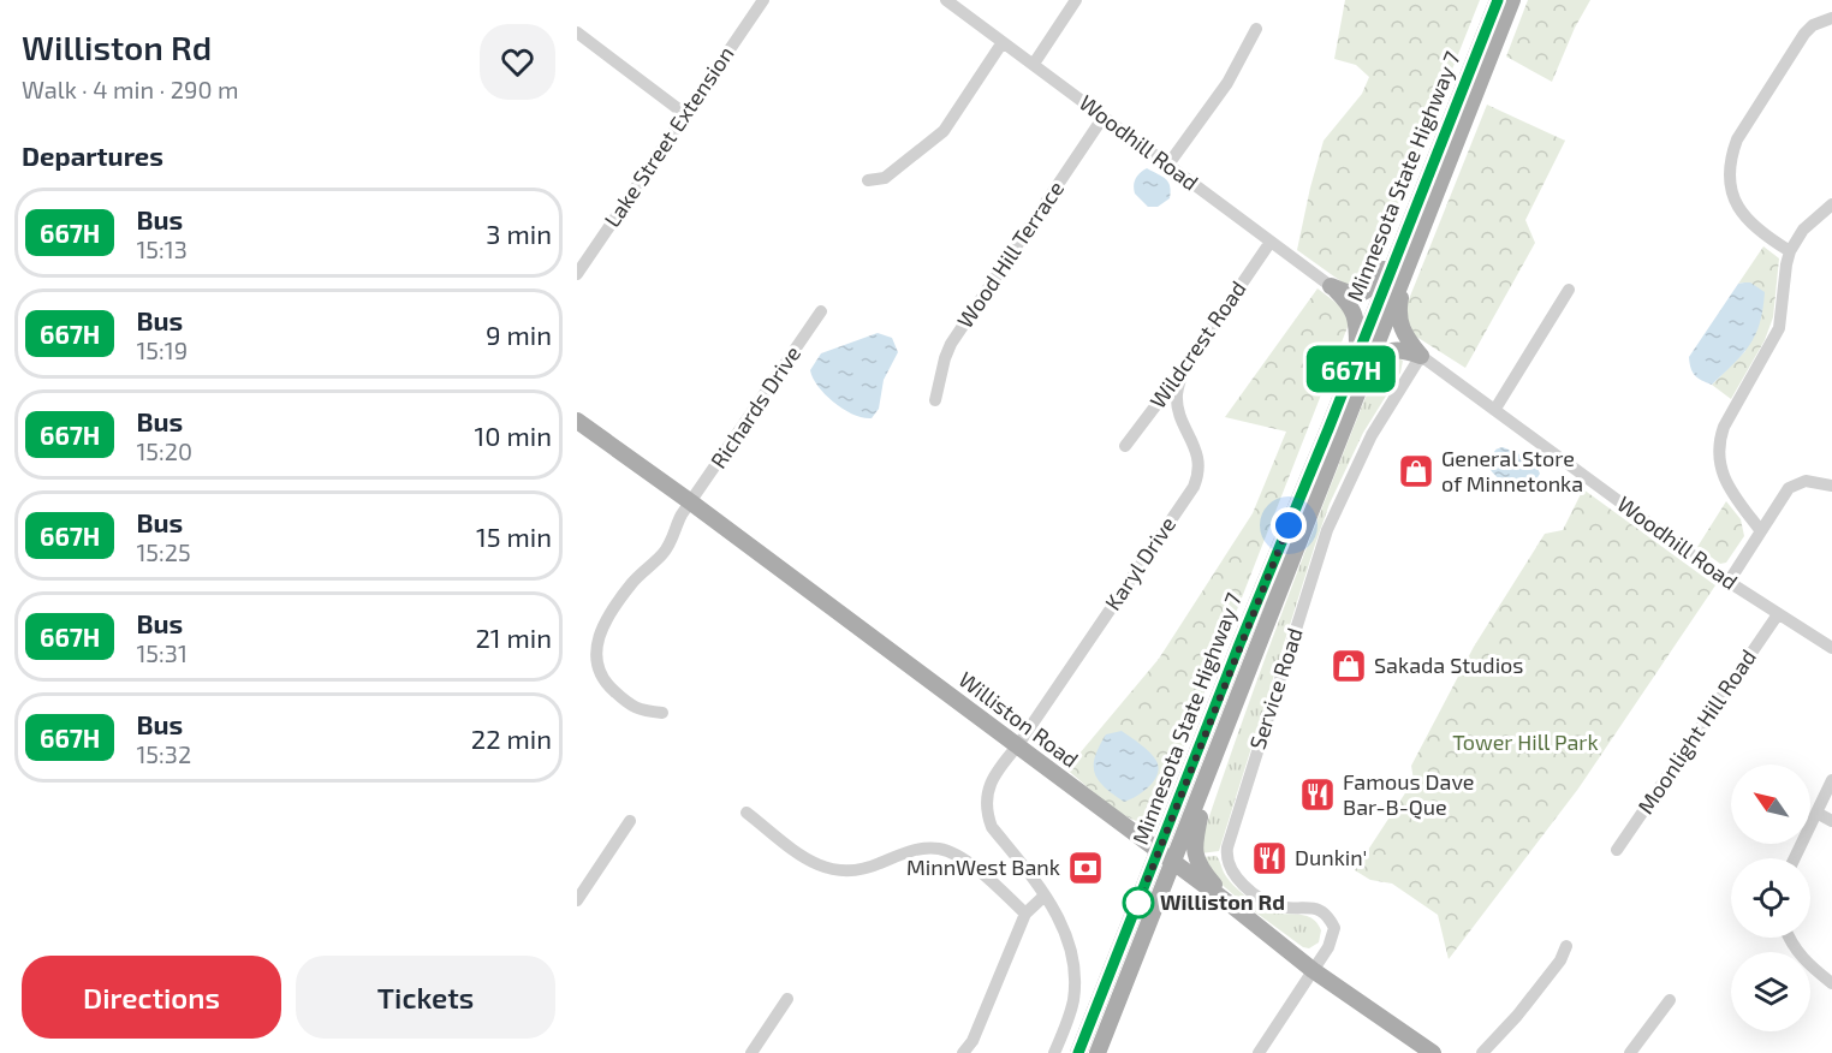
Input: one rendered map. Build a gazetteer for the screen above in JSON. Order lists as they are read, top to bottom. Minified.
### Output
{"streets":{"main road":["Minnesota State Highway 7","Williston Road"],"street":["Lake Street Extension","Woodhill Road","Wood Hill Terrace","Wildcrest Road","Richards Drive","Karyl Drive","Service Road","Moonlight Hill Road"]},"crossings":[["Woodhill Road","Wood Hill Terrace"],["Woodhill Road","Wildcrest Road"],["Woodhill Road","Service Road"],["Woodhill Road","Moonlight Hill Road"],["Minnesota State Highway 7","Williston Road"],["Wildcrest Road","Karyl Drive"],["Richards Drive","Williston Road"],["Karyl Drive","Williston Road"],["Service Road","Williston Road"]],"parks":["Tower Hill Park"],"places":{"shop":["General Store of Minnetonka","Sakada Studios"],"restaurant":["Famous Dave Bar-B-Que","Dunkin'"],"bank":["MinnWest Bank"],"other":["Williston Rd"]},"lines":["bus line 667H"],"north":"top left","page":{"heading":[["Williston Rd","Walk · 4 min · 290 m"],"Departures"],"on_map":"667H","list":[{"mark":"667H","name":"Bus","note":"15:13","value":"3 min"},{"mark":"667H","name":"Bus","note":"15:19","value":"9 min"},{"mark":"667H","name":"Bus","note":"15:20","value":"10 min"},{"mark":"667H","name":"Bus","note":"15:25","value":"15 min"},{"mark":"667H","name":"Bus","note":"15:31","value":"21 min"},{"mark":"667H","name":"Bus","note":"15:32","value":"22 min"}],"buttons":["Directions","Tickets"]}}
